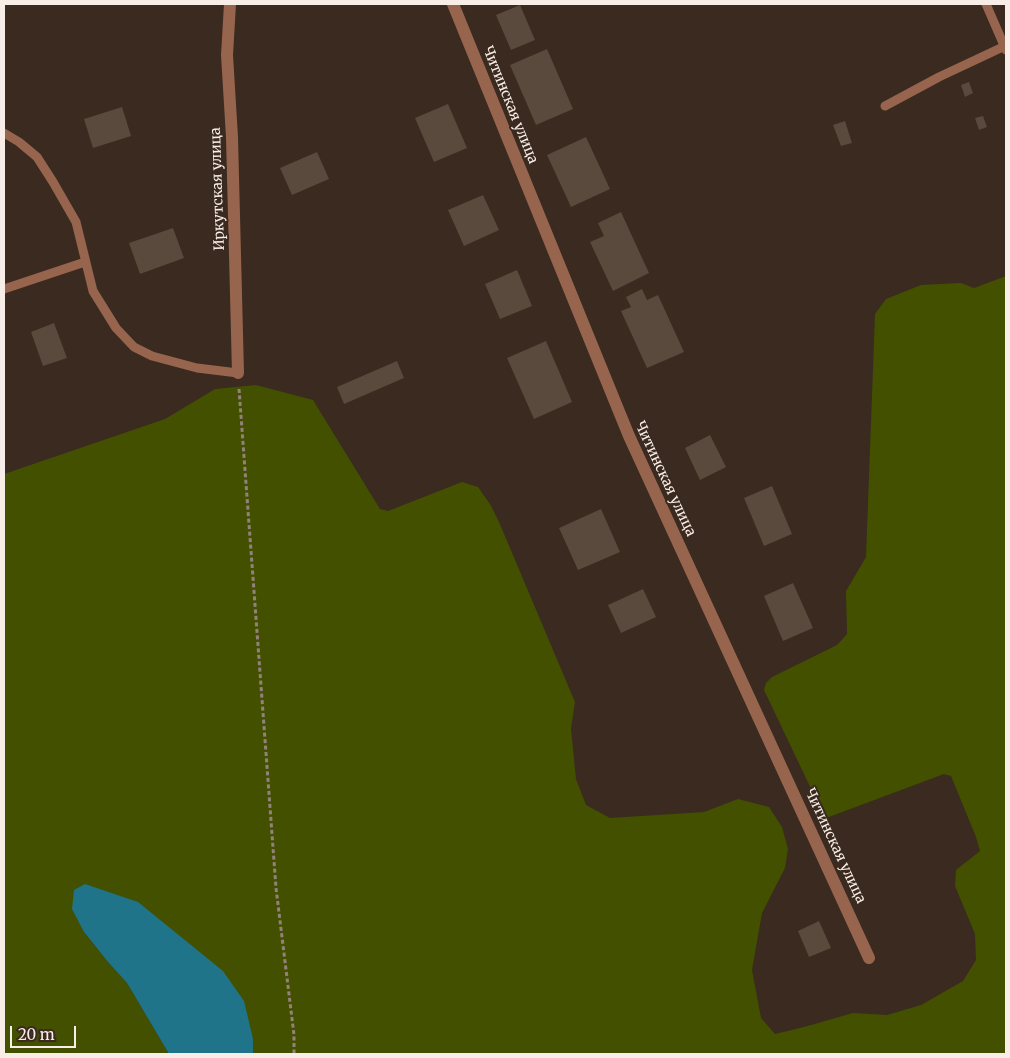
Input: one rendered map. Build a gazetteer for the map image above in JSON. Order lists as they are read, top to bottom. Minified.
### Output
{"streets":{"street":["Читинская улица","Иркутская улица"]},"scale_bar":"20 m"}
